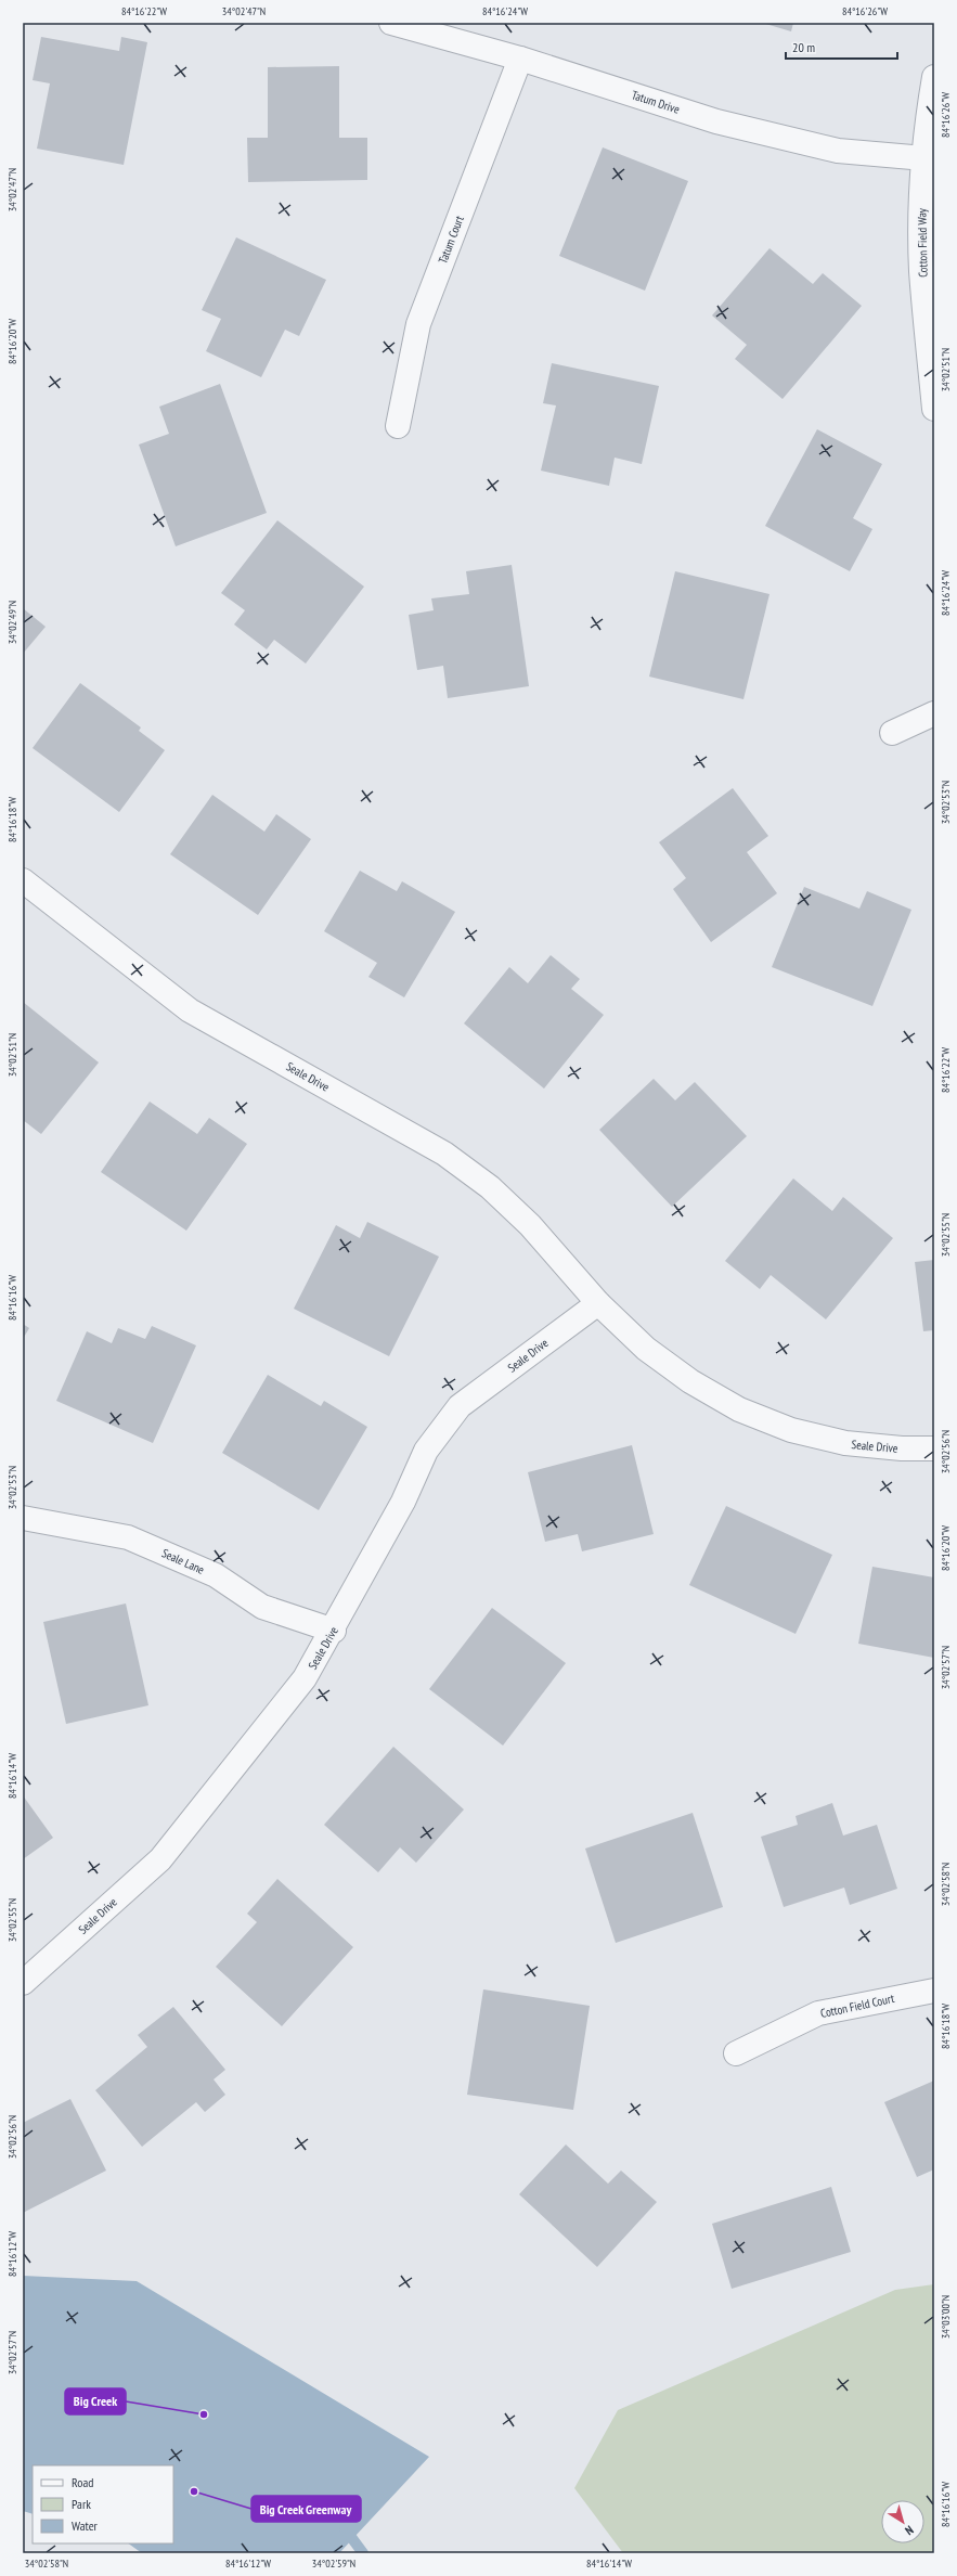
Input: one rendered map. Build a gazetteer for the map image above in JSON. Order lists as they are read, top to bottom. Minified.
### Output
{"streets":{"street":["Tatum Drive","Tatum Court","Cotton Field Way","Seale Drive","Seale Lane","Cotton Field Court"]},"crossings":[["Tatum Drive","Tatum Court"],["Tatum Drive","Cotton Field Way"],["Seale Drive","Seale Lane"]],"places":["Big Creek","Big Creek Greenway"],"legend":["Road","Park","Water"],"scale_bar":"20 m","north":"bottom right","coordinates":["84°16'22\"W","34°02'47\"N","84°16'24\"W","84°16'26\"W","84°16'20\"W","34°02'51\"N","34°02'49\"N","34°02'53\"N","84°16'18\"W","34°02'55\"N","84°16'16\"W","34°02'56\"N","34°02'57\"N","84°16'14\"W","34°02'58\"N","84°16'12\"W","34°03'00\"N","34°02'59\"N"]}
